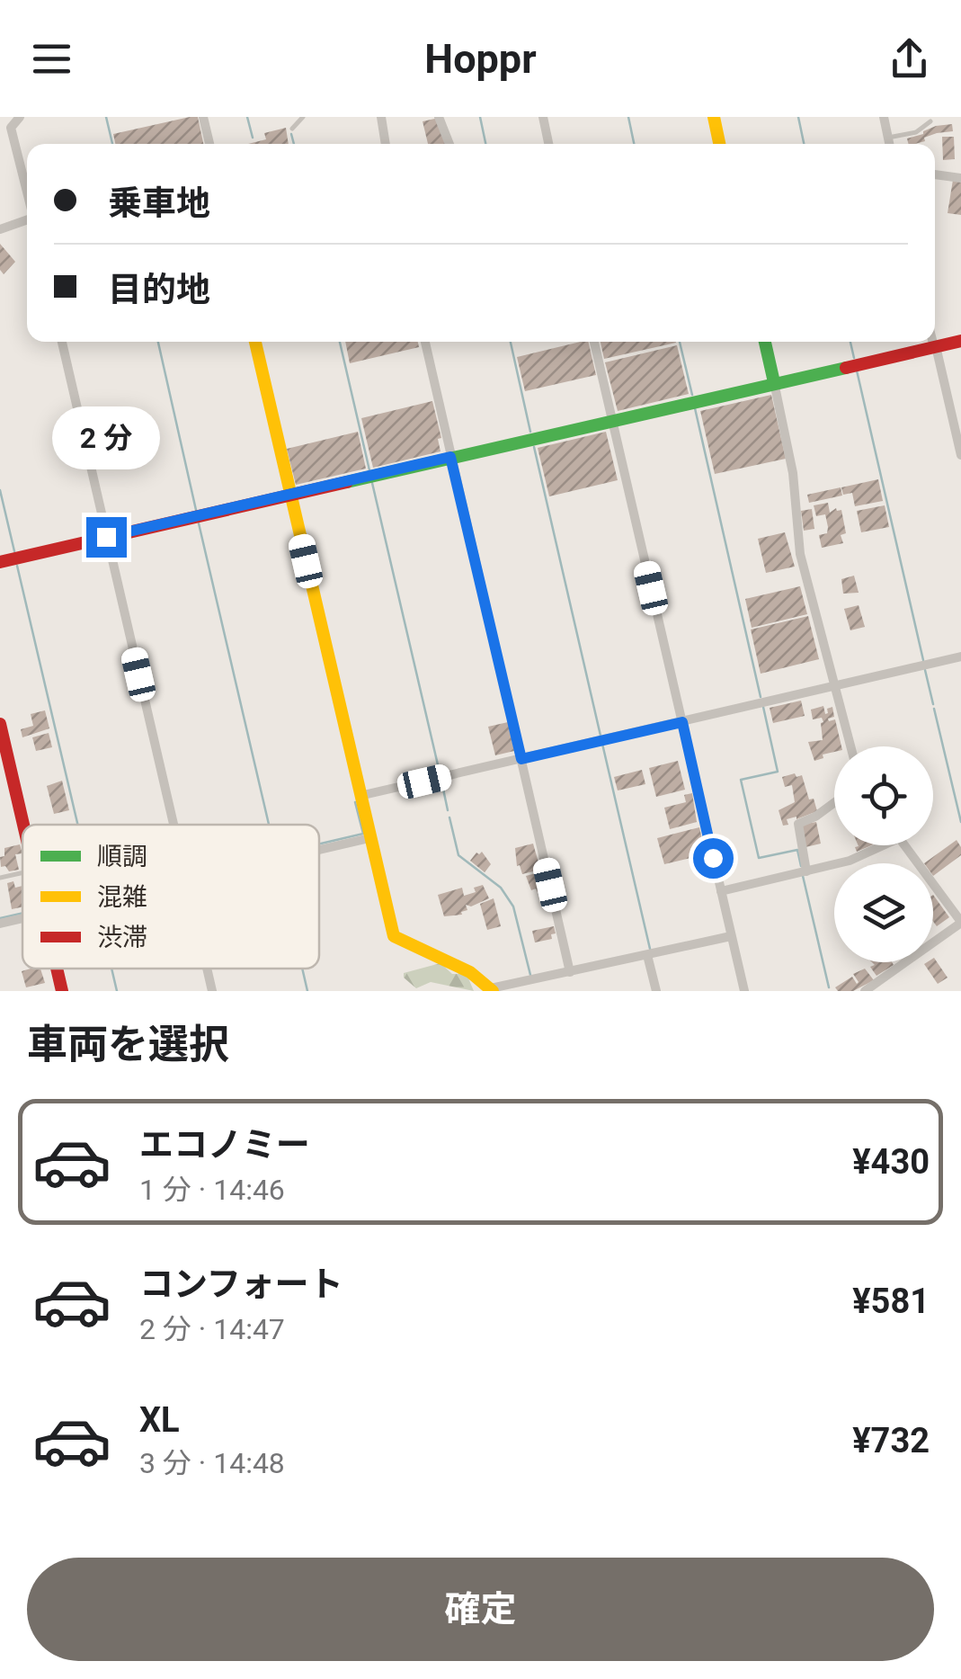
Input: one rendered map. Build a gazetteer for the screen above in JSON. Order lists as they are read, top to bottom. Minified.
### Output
{"legend":["順調","混雑","渋滞"],"page":{"header":"Hoppr","banner":["乗車地","目的地"],"bubble":"2 分","heading":"車両を選択","list":[{"name":"エコノミー","note":"1 分 · 14:46","value":"¥430"},{"name":"コンフォート","note":"2 分 · 14:47","value":"¥581"},{"name":"XL","note":"3 分 · 14:48","value":"¥732"}],"buttons":"確定"}}
